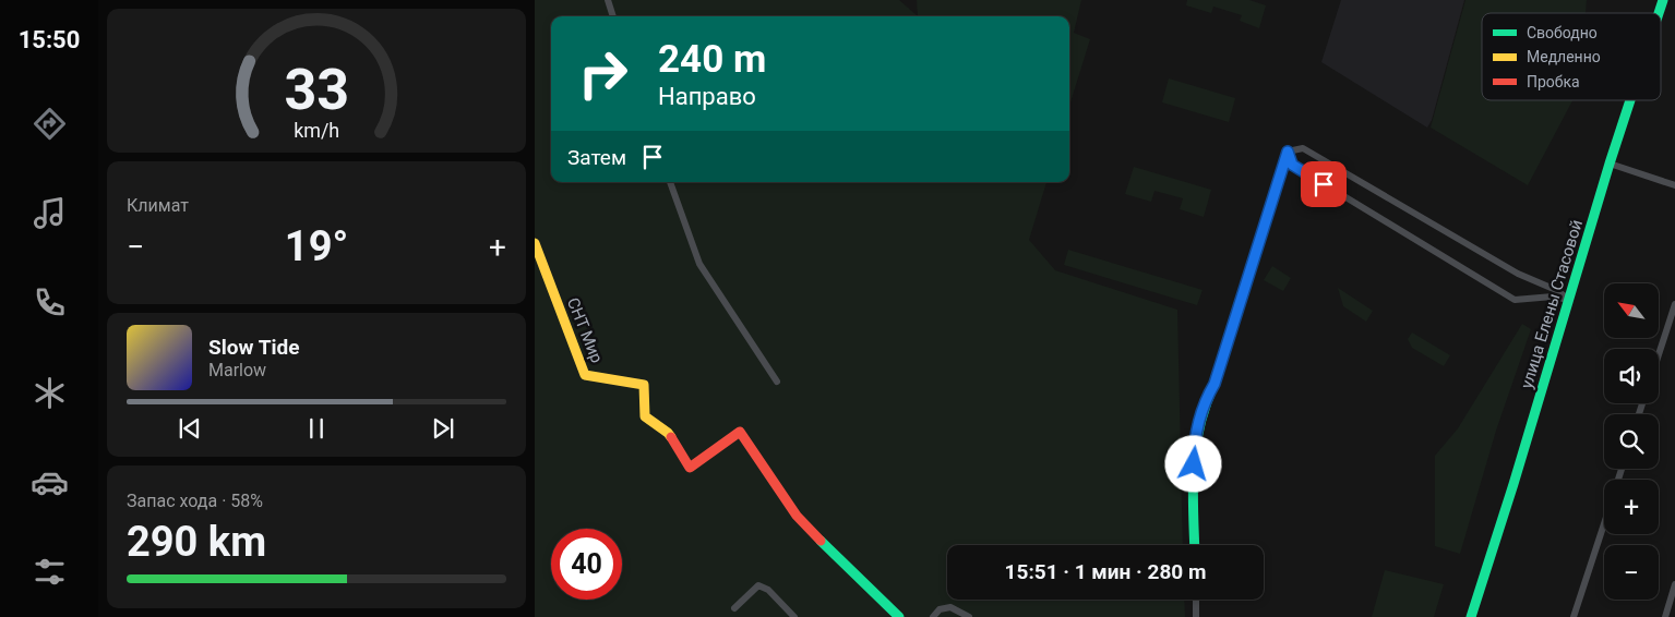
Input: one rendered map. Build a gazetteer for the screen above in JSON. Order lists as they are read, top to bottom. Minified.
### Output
{"streets":{"street":["улица Елены Стасовой","СНТ Мир"]},"legend":["Свободно","Медленно","Пробка"],"north":"top left","page":{"tabs":"15:50","turn":["240 m","Направо"],"then":"Затем","tile":["Климат",["Запас хода · 58%","290 km"]],"heat":["−","19°","+"],"map_buttons":["+","−"],"song":["Slow Tide","Marlow"],"limit":"40","trip":"15:51 · 1 мин · 280 m","gauge":["33","km/h"]}}
